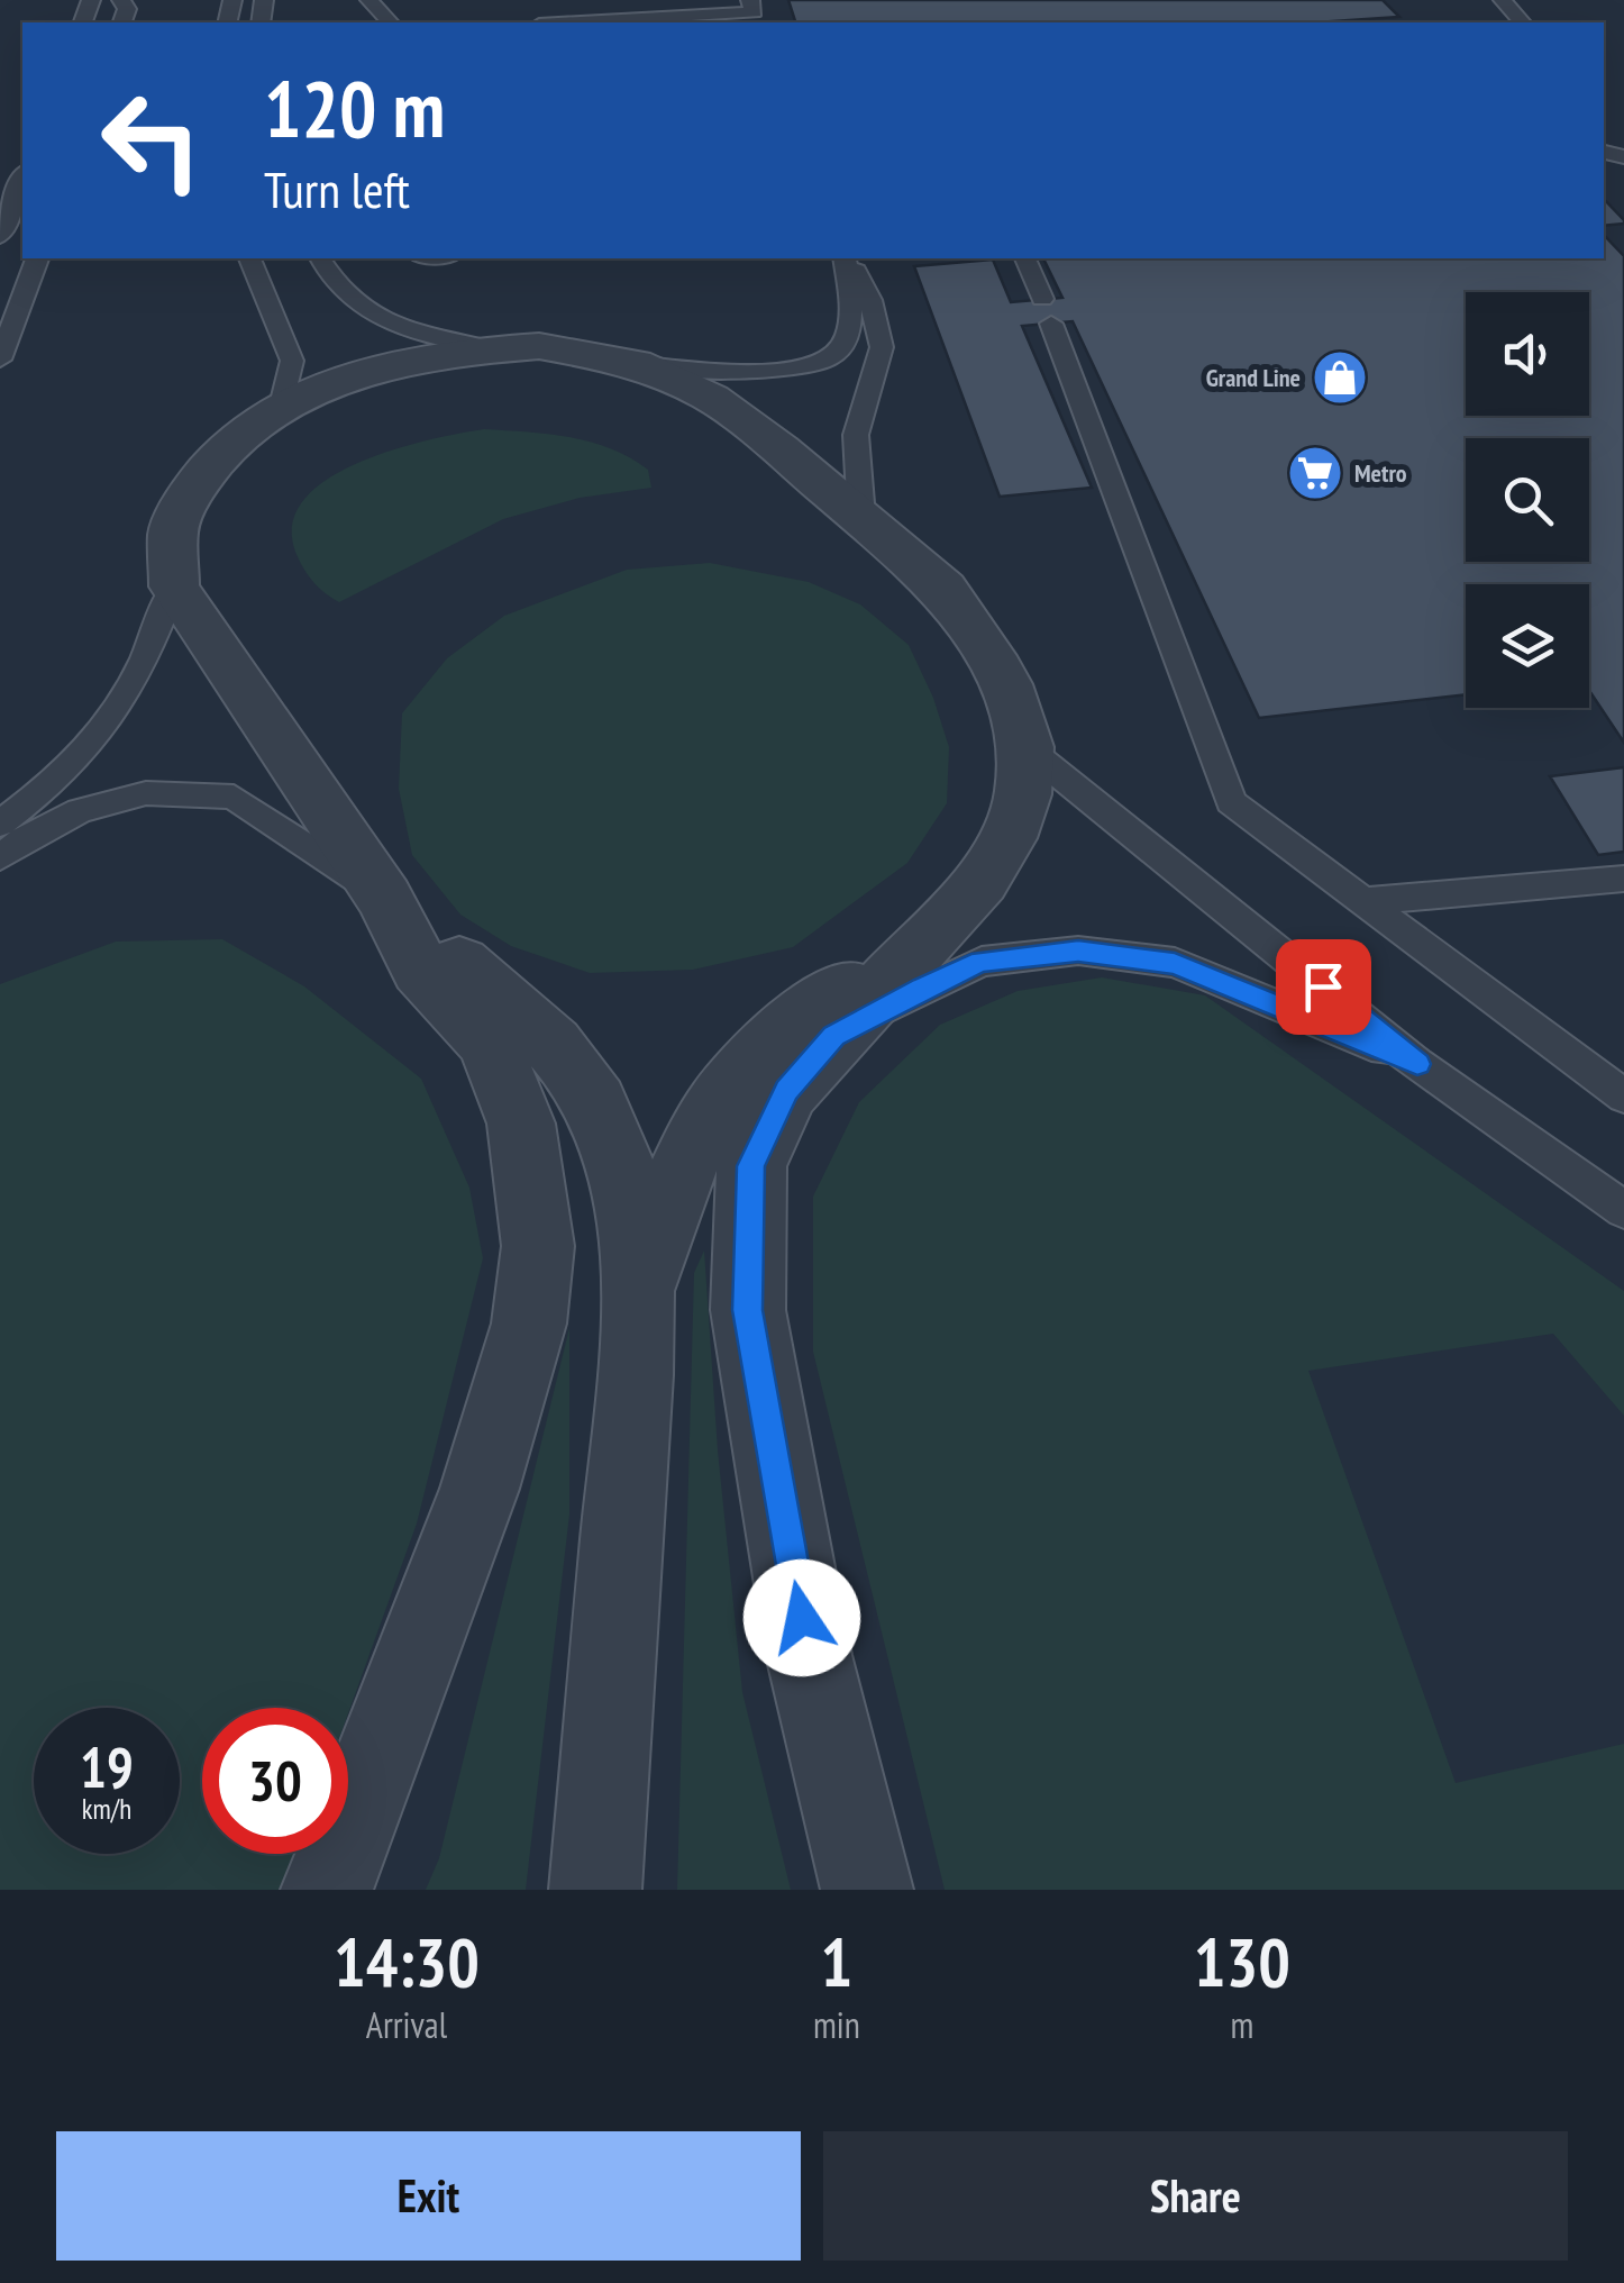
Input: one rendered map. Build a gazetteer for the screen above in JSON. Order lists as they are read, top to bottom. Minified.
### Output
{"places":{"shop":["Grand Line"],"supermarket":["Metro"]},"page":{"turn":["120 m","Turn left"],"speed":"19 km/h","limit":"30","eta":["14:30","Arrival","1","min","130","m"],"buttons":["Exit","Share"]}}
